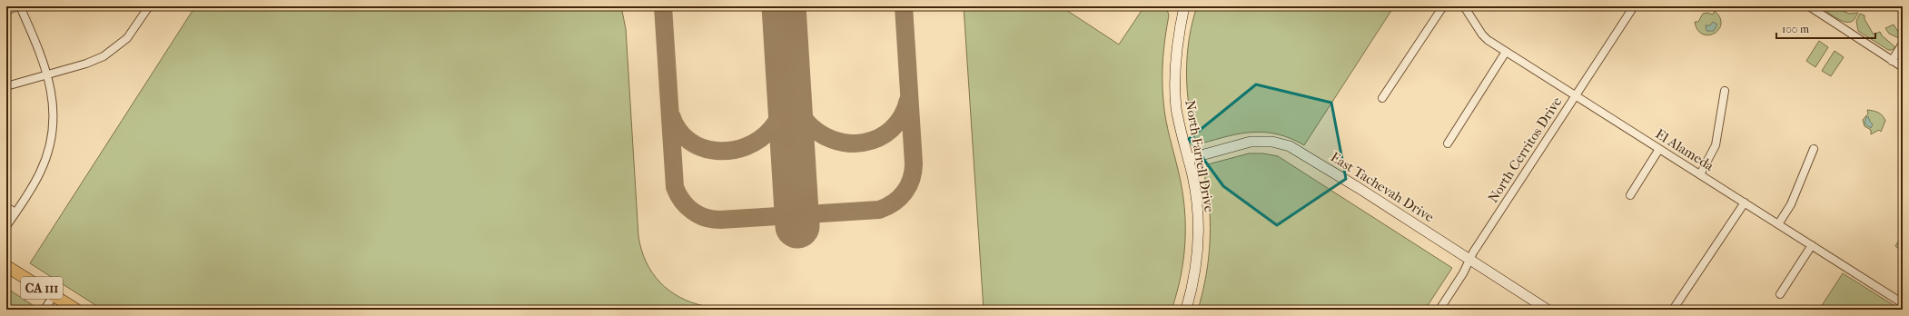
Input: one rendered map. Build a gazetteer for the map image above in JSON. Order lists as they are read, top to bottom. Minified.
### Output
{"streets":{"main road":["CA 111"],"street":["North Cerritos Drive","El Alameda","North Farrell Drive","East Tachevah Drive"]},"crossings":[["North Cerritos Drive","El Alameda"],["North Cerritos Drive","East Tachevah Drive"],["North Farrell Drive","East Tachevah Drive"]],"scale_bar":"100 m"}
